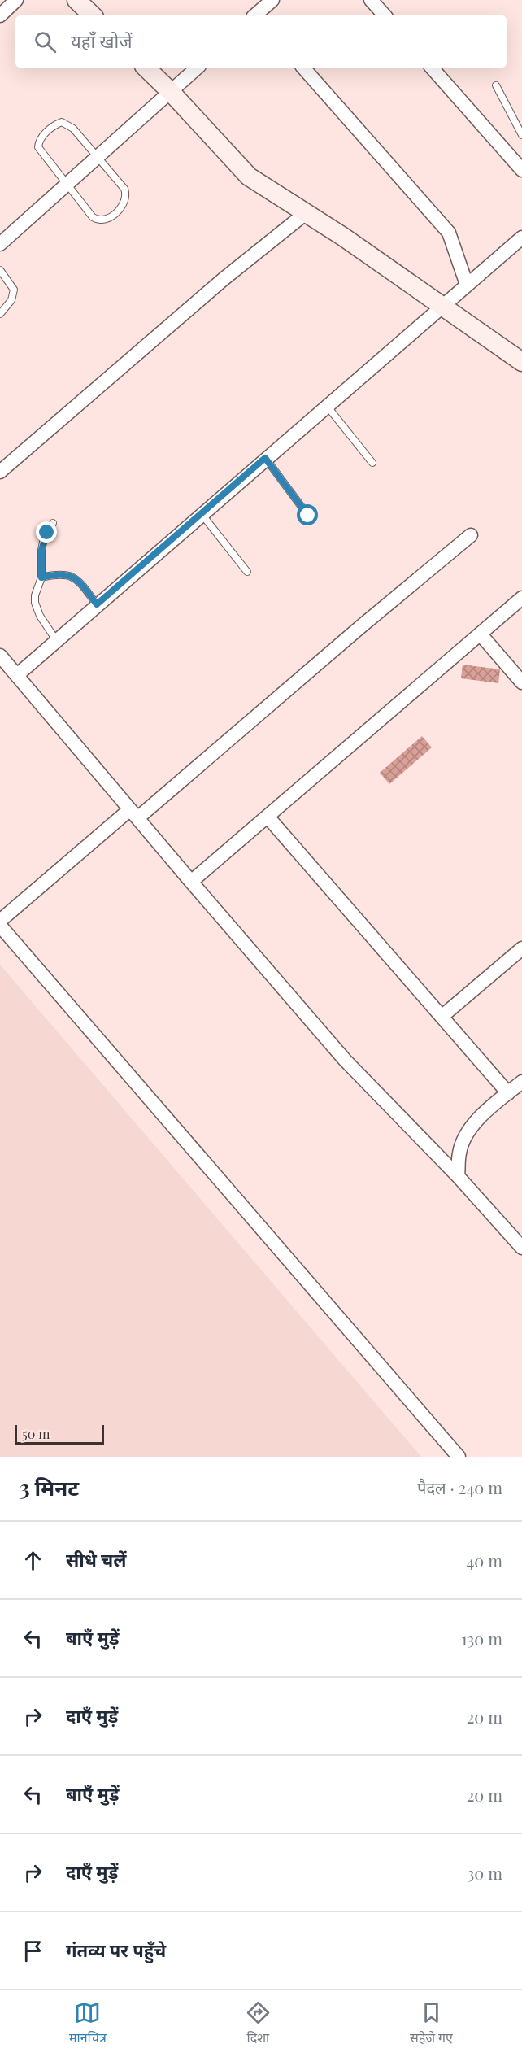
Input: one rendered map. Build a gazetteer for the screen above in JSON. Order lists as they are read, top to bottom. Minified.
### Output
{"scale_bar":"50 m","page":{"search":"यहाँ खोजें","scale":"50 m","heading":["3 मिनट","पैदल · 240 m"],"list":[["सीधे चलें","40 m"],["बाएँ मुड़ें","130 m"],["दाएँ मुड़ें","20 m"],["बाएँ मुड़ें","20 m"],["दाएँ मुड़ें","30 m"],"गंतव्य पर पहुँचे"],"nav":["मानचित्र","दिशा","सहेजे गए"]}}
